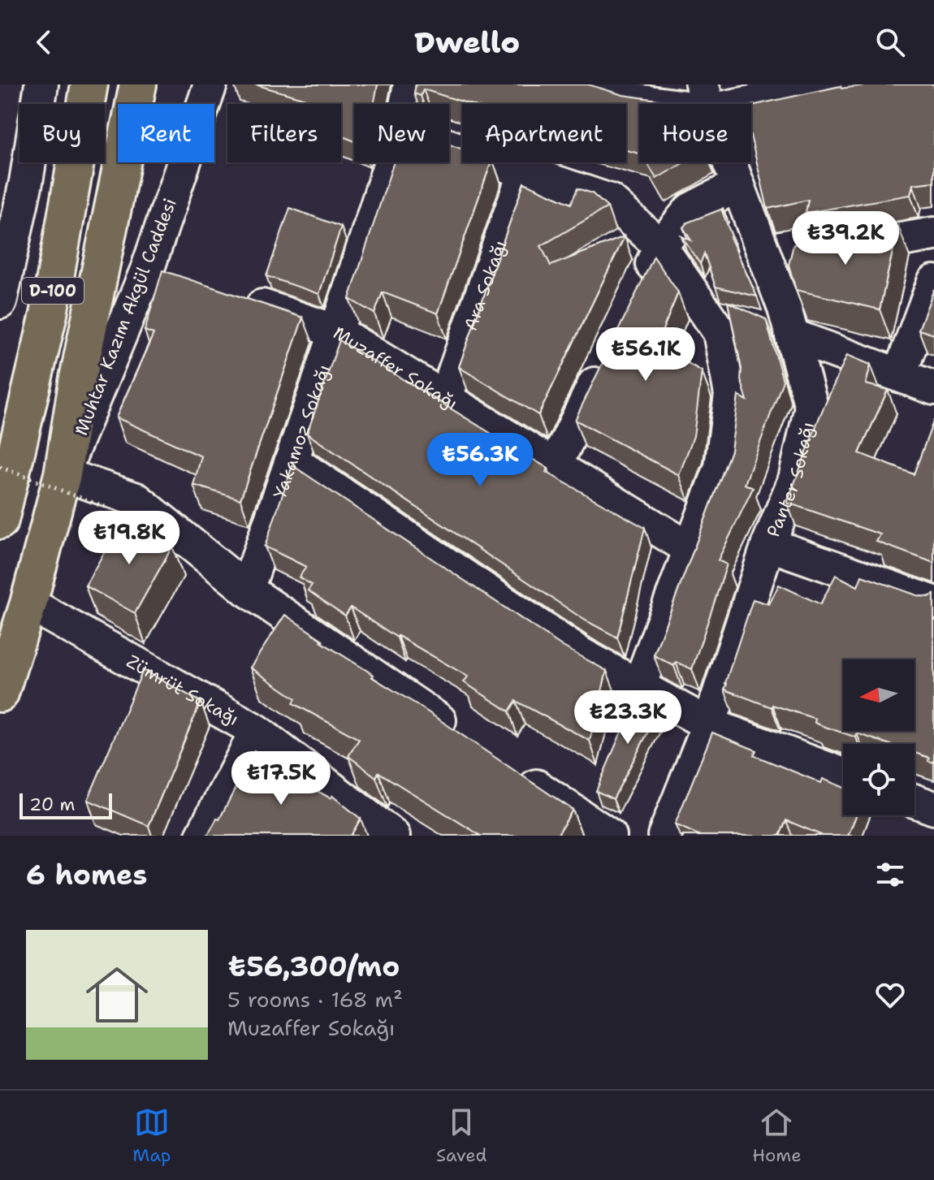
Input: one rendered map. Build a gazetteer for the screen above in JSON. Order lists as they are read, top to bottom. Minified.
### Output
{"streets":{"main road":["D-100"],"street":["Ara Sokağı","Muhtar Kazım Akgül Caddesi","Muzaffer Sokağı","Yakamoz Sokağı","Panter Sokağı","Zümrüt Sokağı"]},"crossings":[["Ara Sokağı","Muzaffer Sokağı"],["Muzaffer Sokağı","Yakamoz Sokağı"]],"scale_bar":"20 m","north":"left","page":{"header":"Dwello","chip":["Buy","Rent","Filters","New","Apartment","House"],"price":["₺39.2K","₺56.1K","₺56.3K","₺19.8K","₺23.3K","₺17.5K"],"scale":"20 m","heading":"6 homes","list":[{"name":"₺56,300/mo","note":"5 rooms · 168 m² · Muzaffer Sokağı"}],"tabs":["Map","Saved","Home"]}}
